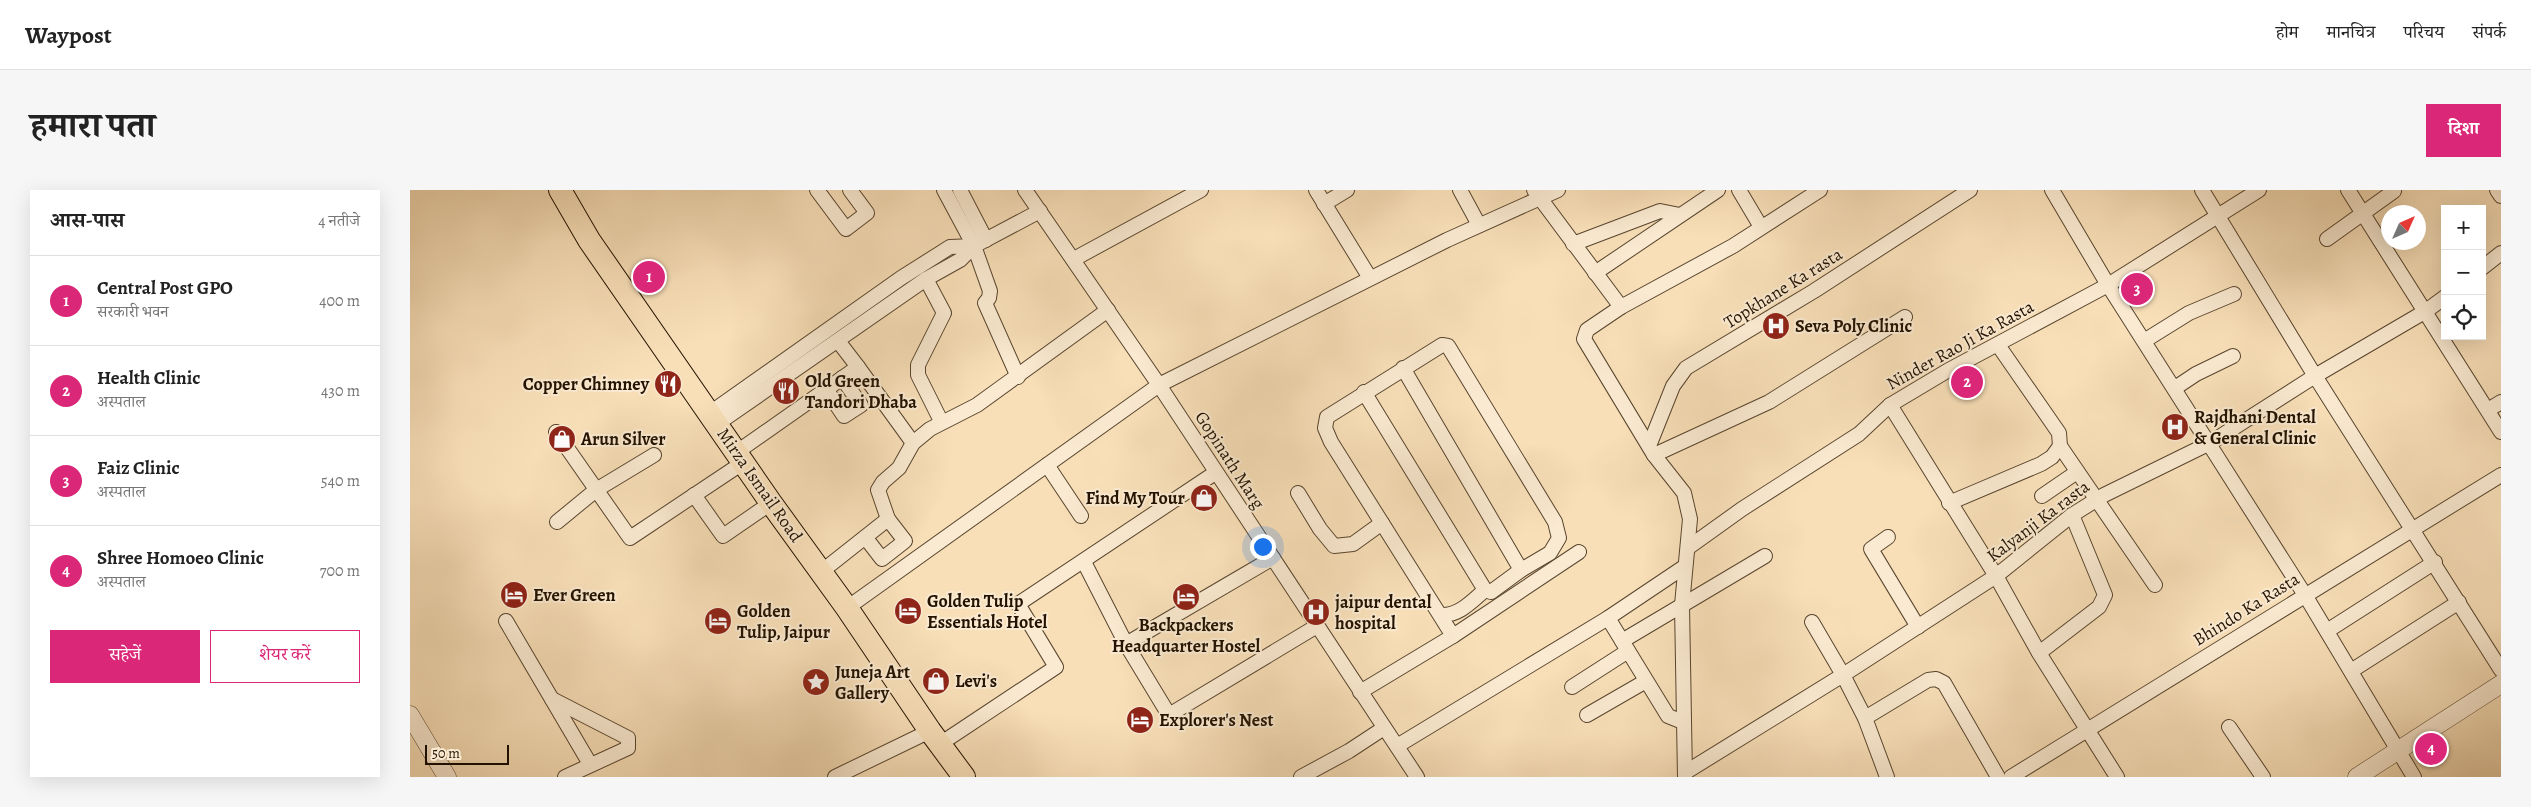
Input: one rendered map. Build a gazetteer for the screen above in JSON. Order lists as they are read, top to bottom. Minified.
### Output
{"streets":{"highway":["Mirza Ismail Road"],"street":["Topkhane Ka rasta","Ninder Rao Ji Ka Rasta","Gopinath Marg","Kalyanji Ka rasta","Bhindo Ka Rasta"]},"places":{"hospital":["Seva Poly Clinic","Rajdhani Dental & General Clinic","jaipur dental hospital"],"restaurant":["Copper Chimney","Old Green Tandori Dhaba"],"shop":["Arun Silver","Find My Tour","Levi's"],"hotel":["Ever Green","Backpackers Headquarter Hostel","Golden Tulip Essentials Hotel","Golden Tulip, Jaipur","Explorer's Nest"],"place":["Juneja Art Gallery"]},"scale_bar":"50 m","north":"top right","page":{"header":"Waypost","nav":["होम","मानचित्र","परिचय","संपर्क"],"title":"हमारा पता","buttons":["दिशा",["सहेजें","शेयर करें"]],"heading":["आस-पास","4 नतीजे"],"map_buttons":["+","−"],"list":[{"mark":"1","name":"Central Post GPO","note":"सरकारी भवन","value":"400 m"},{"mark":"2","name":"Health Clinic","note":"अस्पताल","value":"430 m"},{"mark":"3","name":"Faiz Clinic","note":"अस्पताल","value":"540 m"},{"mark":"4","name":"Shree Homoeo Clinic","note":"अस्पताल","value":"700 m"}],"pins":["1","3","2","4"],"scale":"50 m"}}
